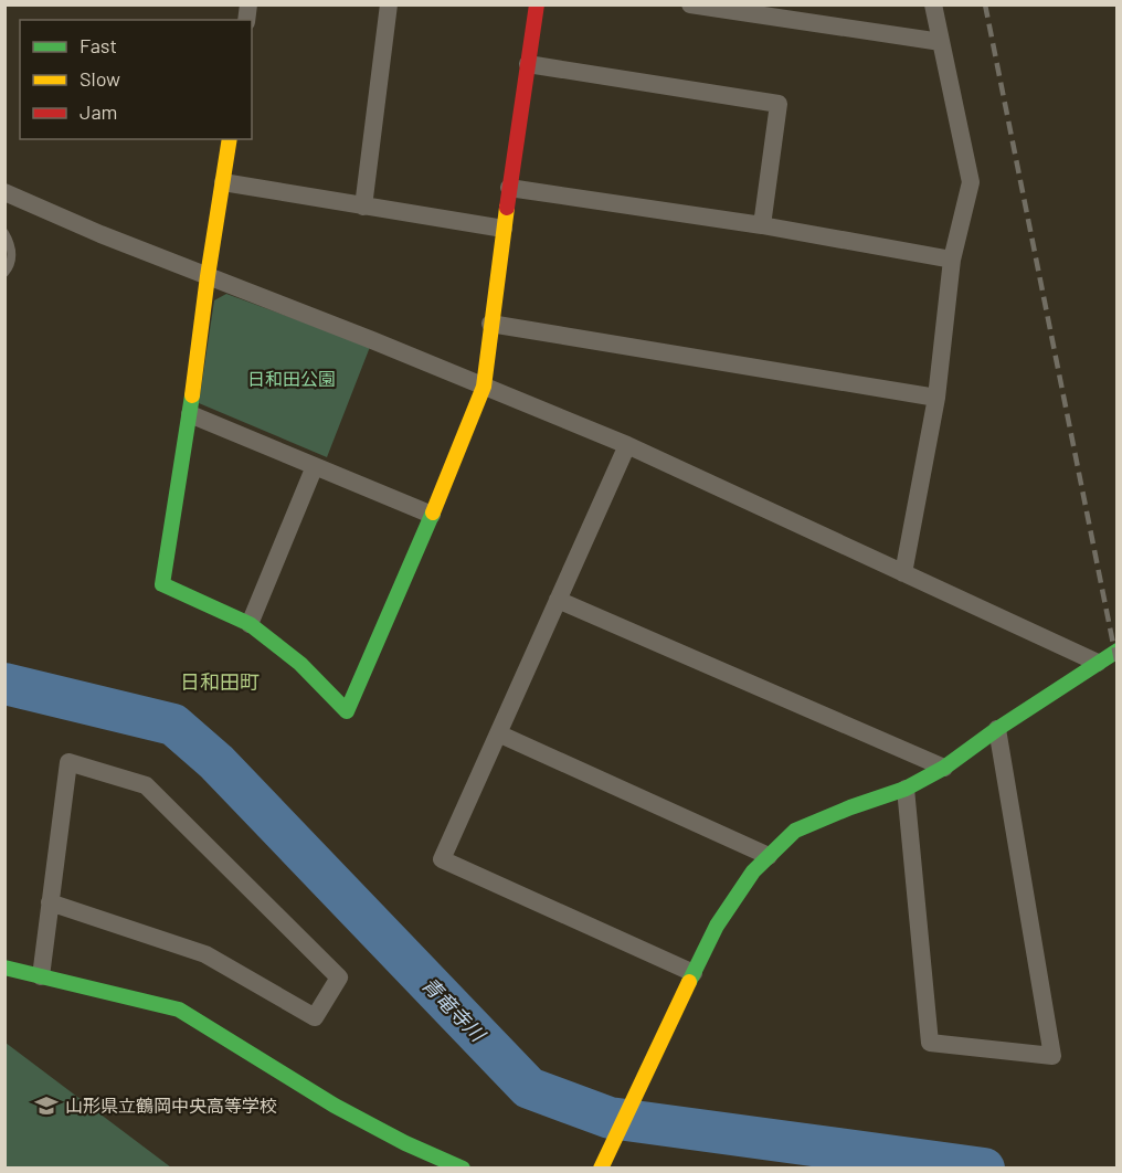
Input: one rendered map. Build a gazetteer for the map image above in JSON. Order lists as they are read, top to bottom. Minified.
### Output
{"districts":["日和田町"],"water":["青竜寺川"],"parks":["日和田公園"],"places":{"school or university":["山形県立鶴岡中央高等学校"]},"legend":["Fast","Slow","Jam"]}
